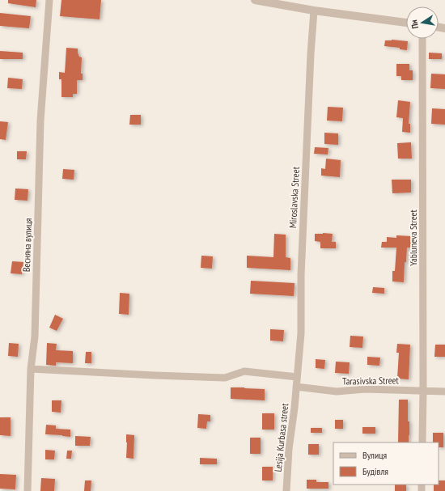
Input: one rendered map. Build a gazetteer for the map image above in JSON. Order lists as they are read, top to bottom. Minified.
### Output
{"streets":{"street":["Miroslavska Street","Yabluneva Street","Весняна вулиця","Tarasivska Street","Lesija Kurbasa street"]},"crossings":[["Miroslavska Street","Tarasivska Street"],["Miroslavska Street","Lesija Kurbasa street"],["Yabluneva Street","Tarasivska Street"],["Tarasivska Street","Lesija Kurbasa street"]],"legend":["Вулиця","Будівля"],"north":"left"}
